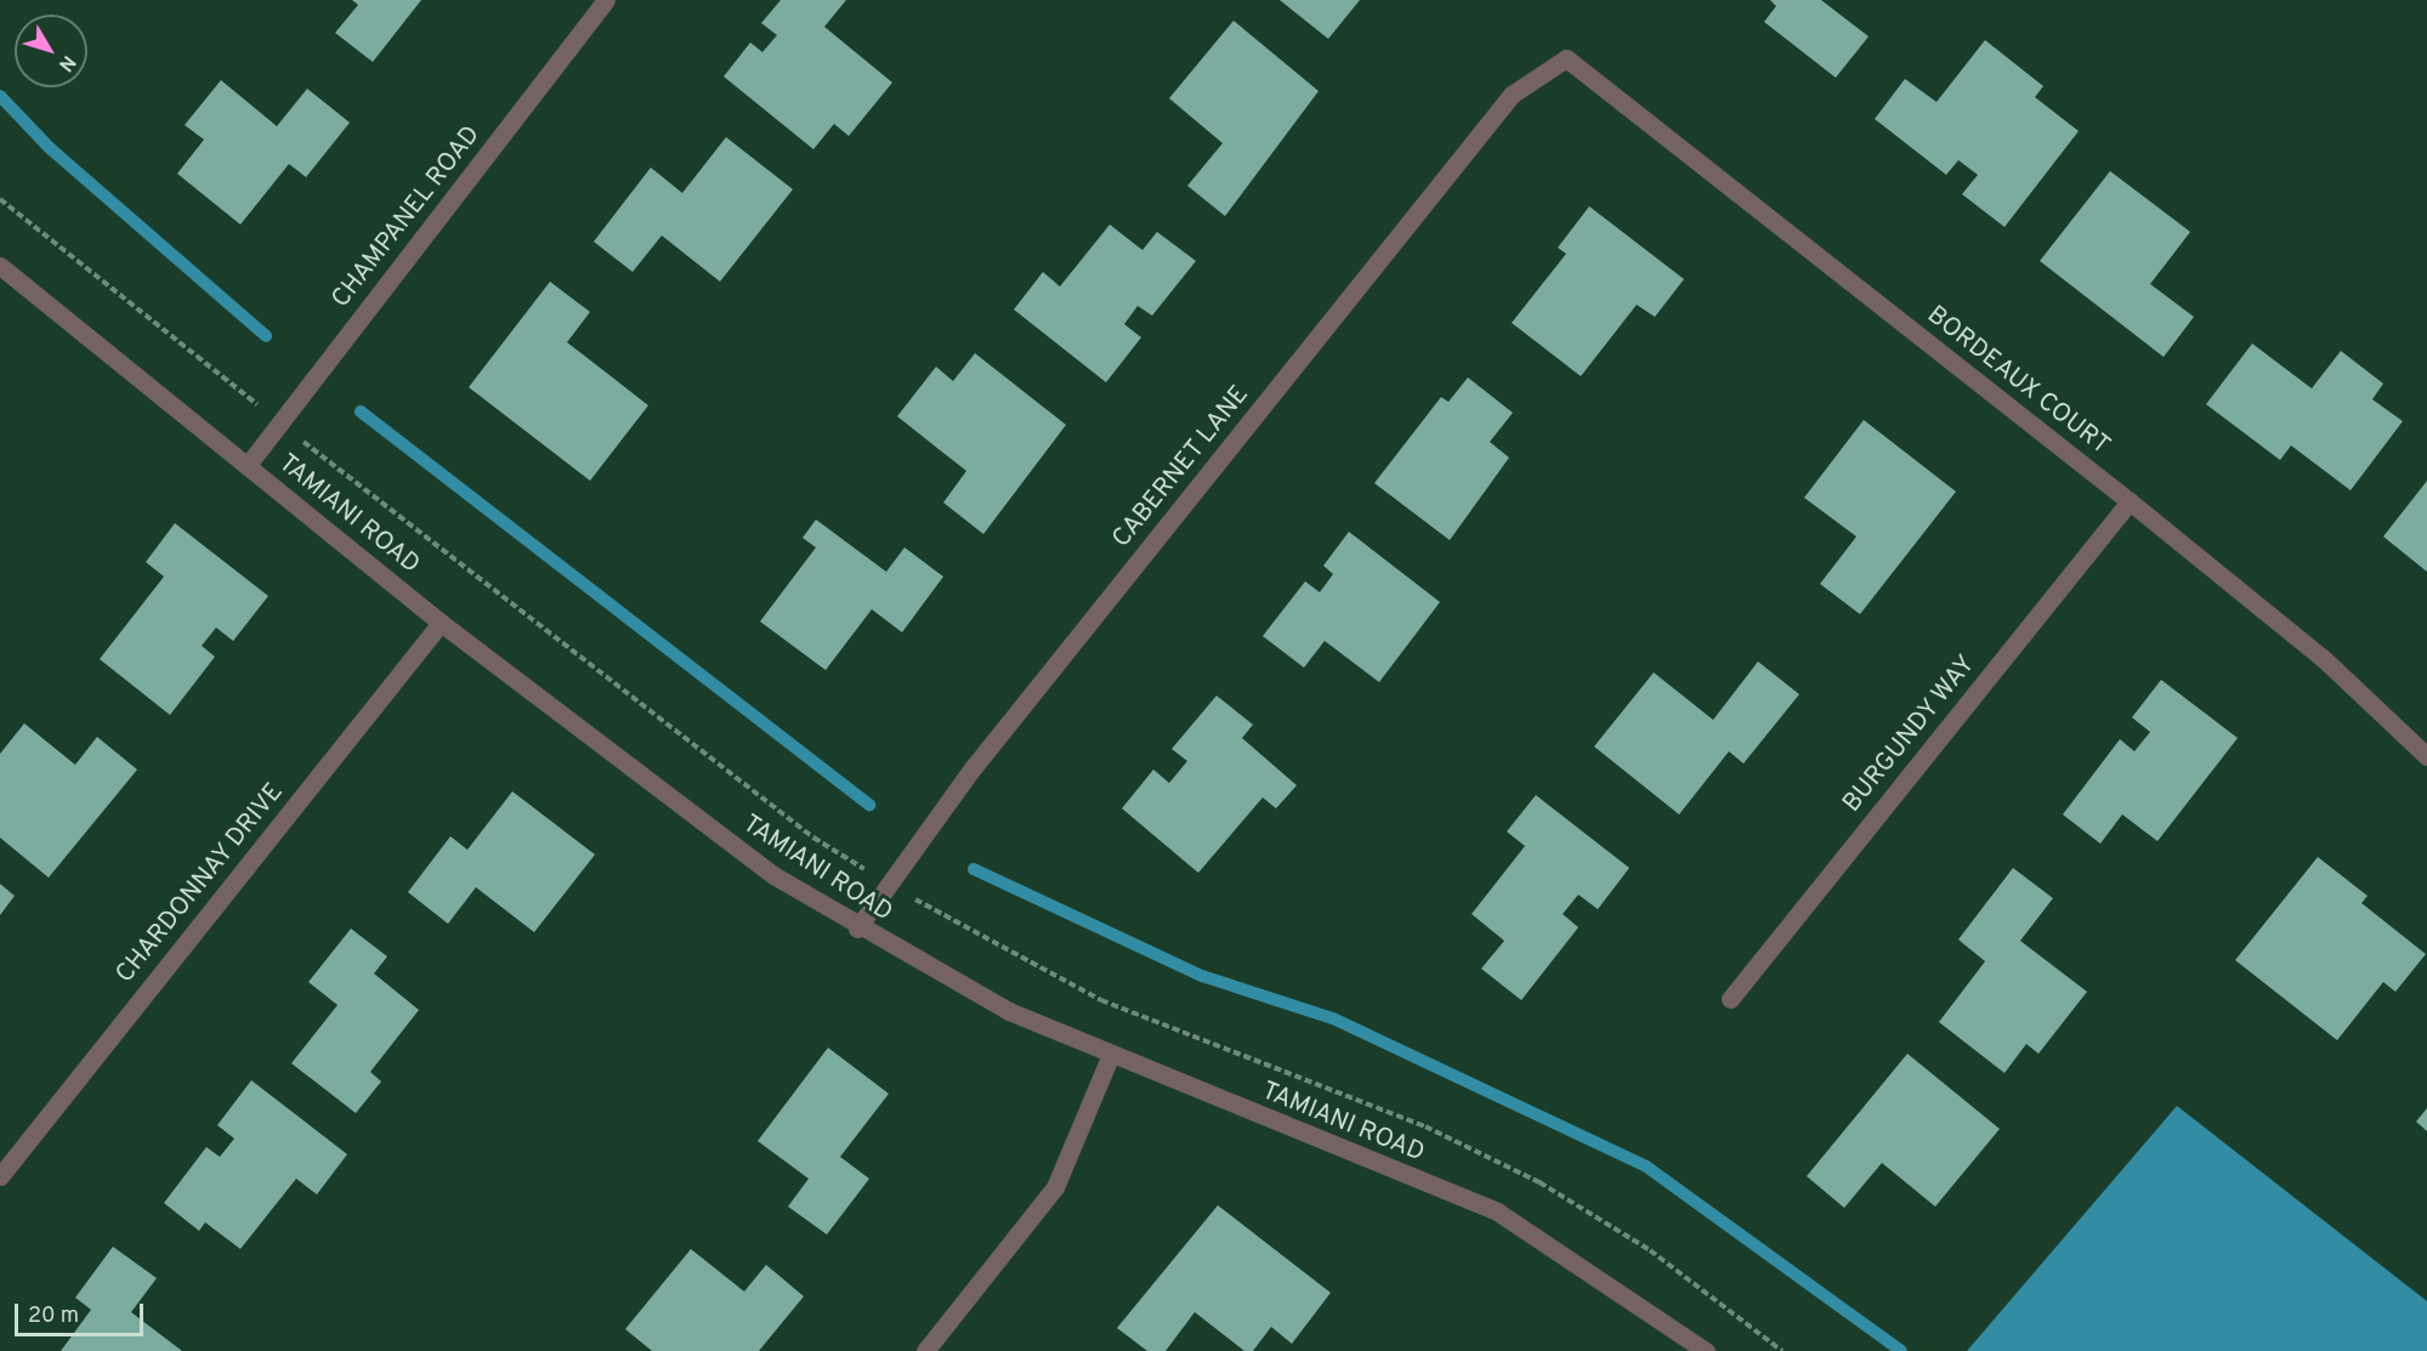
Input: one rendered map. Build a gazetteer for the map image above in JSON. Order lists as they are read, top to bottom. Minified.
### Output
{"streets":{"street":["CHAMPANEL ROAD","BORDEAUX COURT","CABERNET LANE","TAMIANI ROAD","BURGUNDY WAY","CHARDONNAY DRIVE"]},"crossings":[["CHAMPANEL ROAD","TAMIANI ROAD"],["BORDEAUX COURT","CABERNET LANE"],["BORDEAUX COURT","BURGUNDY WAY"],["CABERNET LANE","TAMIANI ROAD"],["TAMIANI ROAD","CHARDONNAY DRIVE"]],"scale_bar":"20 m","north":"bottom right"}
